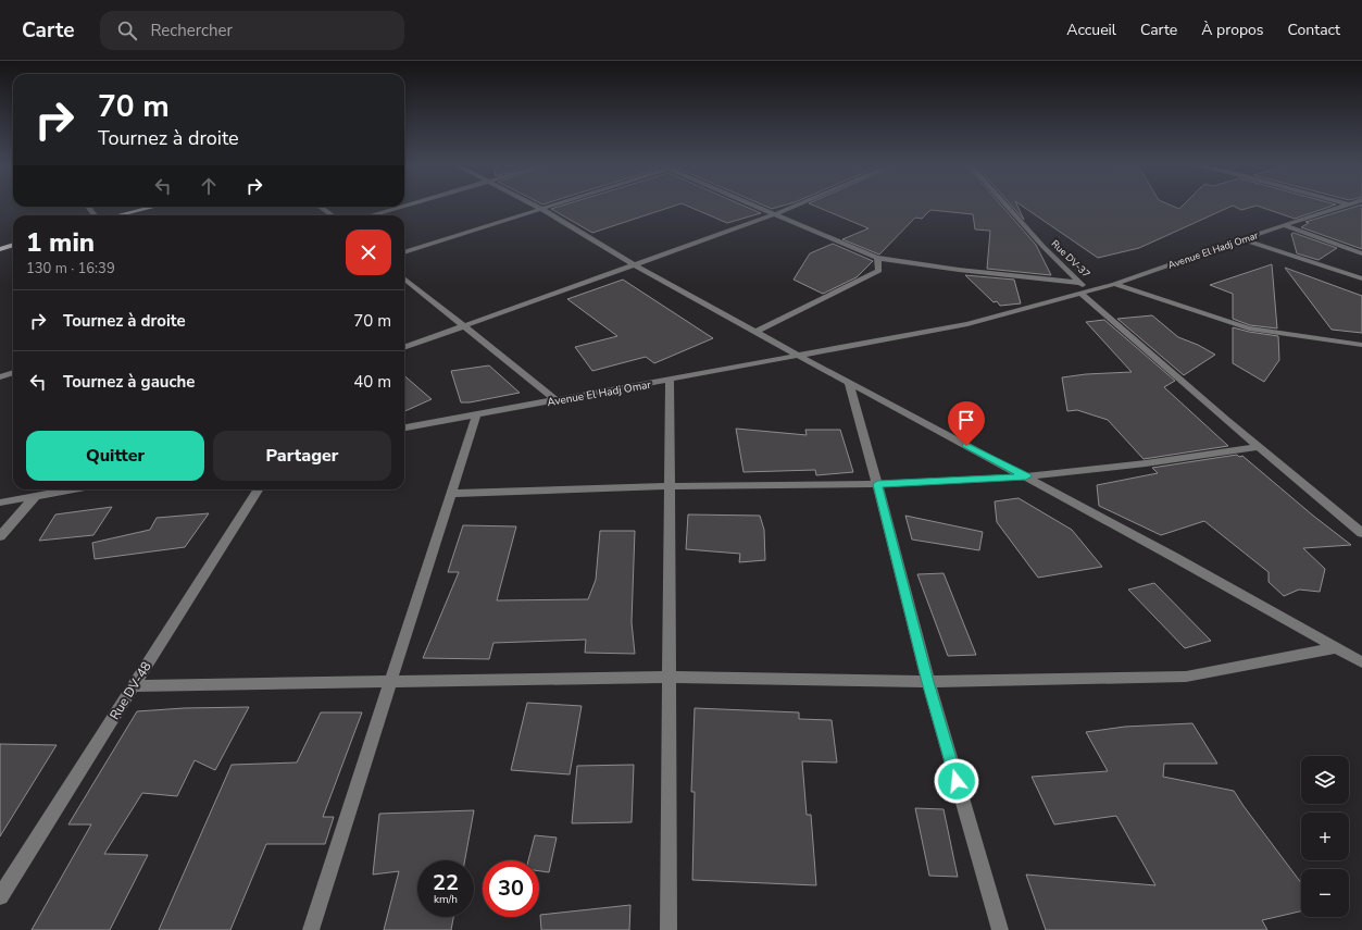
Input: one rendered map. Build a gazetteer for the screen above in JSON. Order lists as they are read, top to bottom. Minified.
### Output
{"streets":{"street":["Avenue El Hadj Omar","Rue DV-37","Rue DV-48"]},"crossings":[["Avenue El Hadj Omar","Rue DV-37"]],"page":{"header":"Carte","search":"Rechercher","nav":["Accueil","Carte","À propos","Contact"],"turn":["70 m","Tournez à droite"],"heading":["1 min","130 m · 16:39"],"list":[{"name":"Tournez à droite","value":"70 m"},{"name":"Tournez à gauche","value":"40 m"}],"buttons":["Quitter","Partager"],"map_buttons":["+","−"],"speed":"22 km/h","limit":"30"}}
